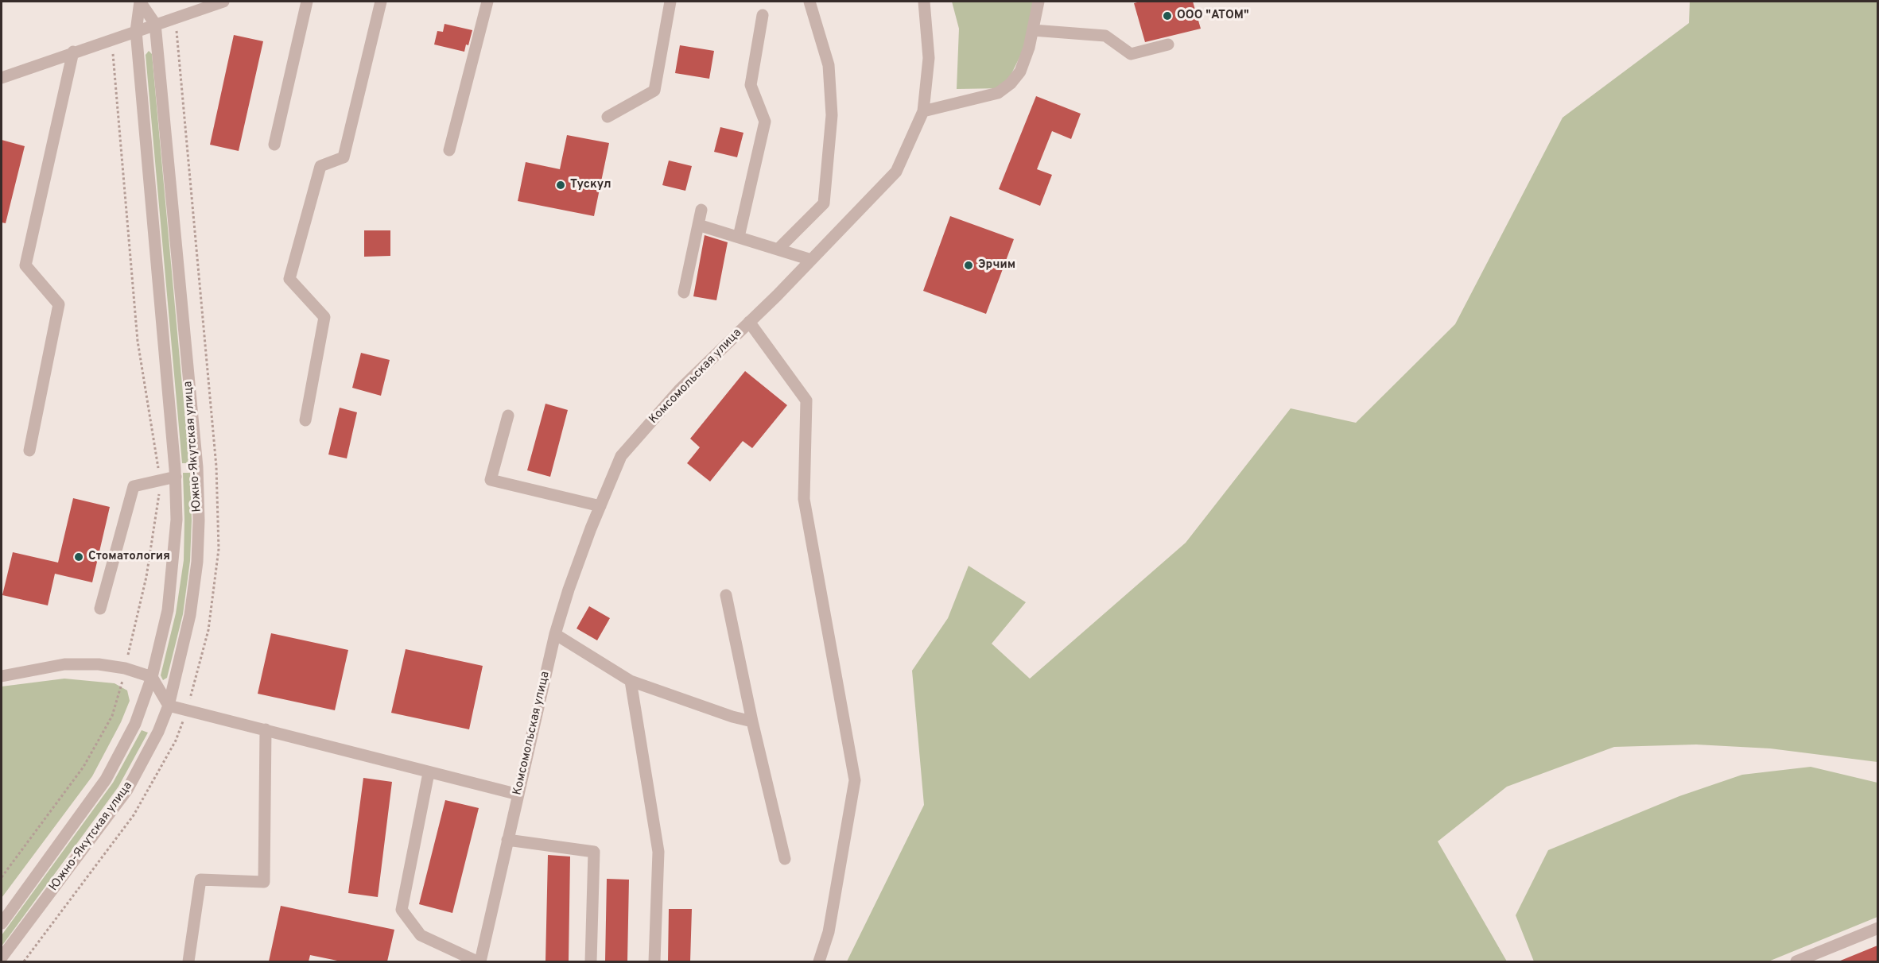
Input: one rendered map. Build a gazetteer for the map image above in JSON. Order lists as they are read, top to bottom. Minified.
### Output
{"streets":{"street":["Комсомольская улица","Южно-Якутская улица"]},"places":["ООО \"АТОМ\"","Тускул","Эрчим","Стоматология"]}
